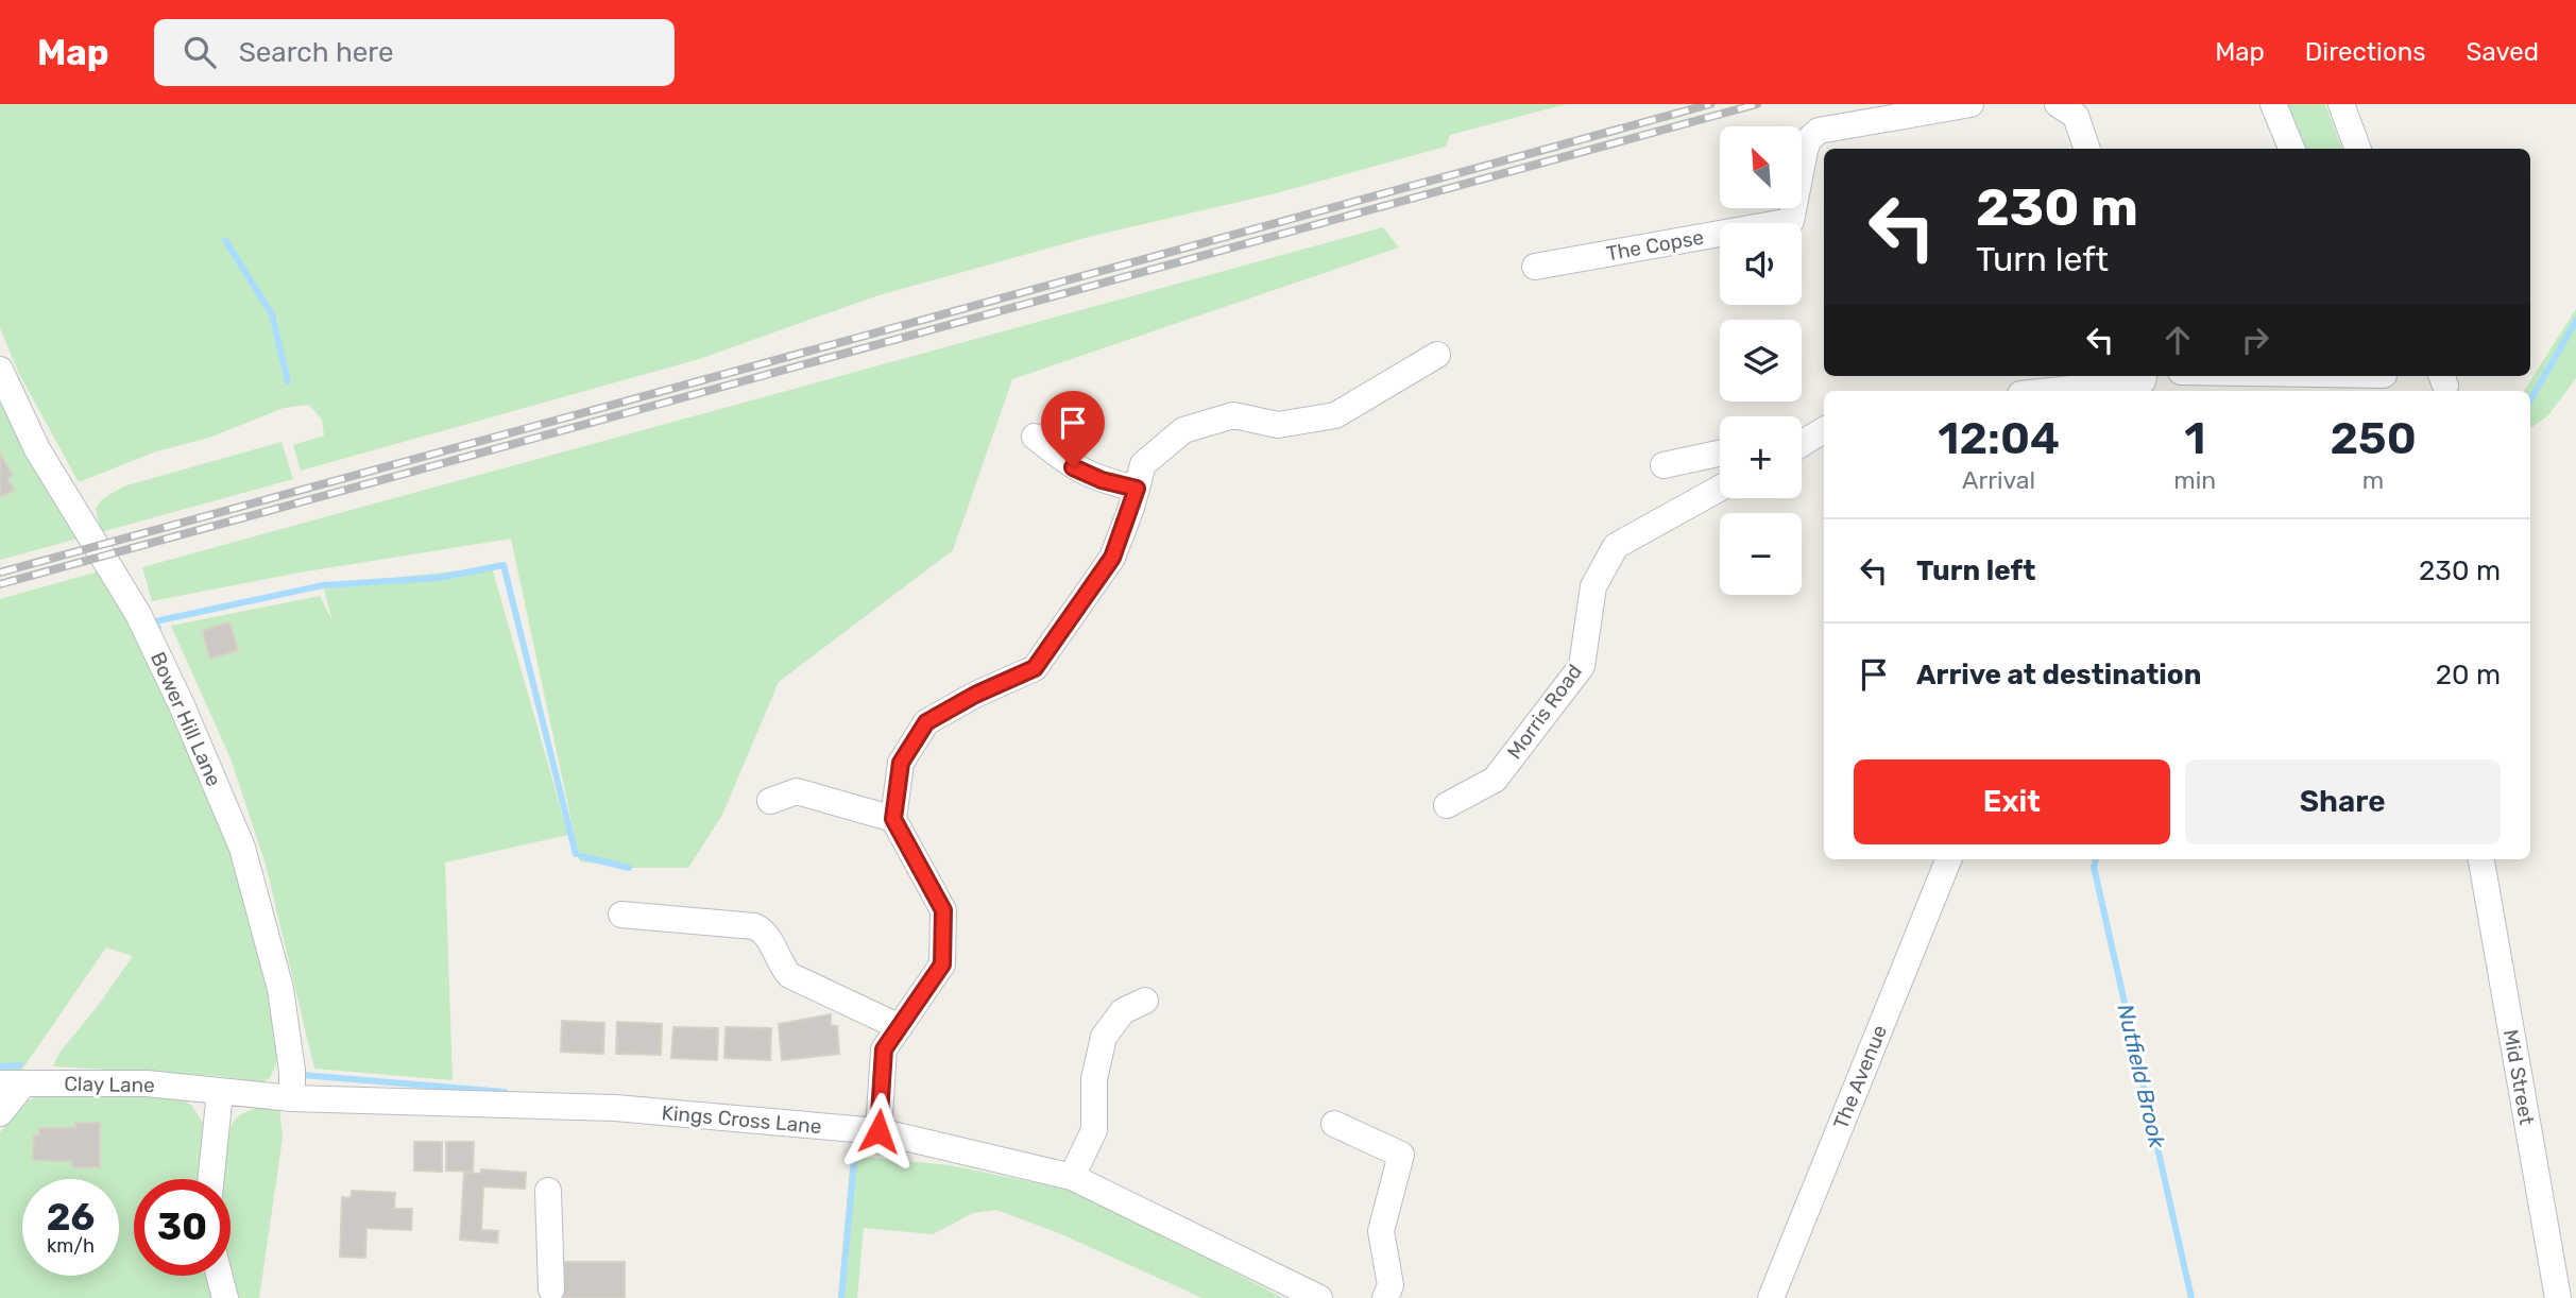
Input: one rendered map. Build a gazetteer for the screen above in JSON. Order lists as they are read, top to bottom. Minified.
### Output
{"streets":{"street":["The Copse","Morris Road","Bower Hill Lane","The Avenue","Mid Street","Clay Lane","Kings Cross Lane"]},"crossings":[["Bower Hill Lane","Kings Cross Lane"],["Clay Lane","Kings Cross Lane"]],"water":["Nutfield Brook"],"north":"top left","page":{"header":"Map","search":"Search here","nav":["Map","Directions","Saved"],"map_buttons":["+","−"],"turn":["230 m","Turn left"],"eta":["12:04","Arrival","1","min","250","m"],"list":[{"name":"Turn left","value":"230 m"},{"name":"Arrive at destination","value":"20 m"}],"buttons":["Exit","Share"],"speed":"26 km/h","limit":"30"}}
